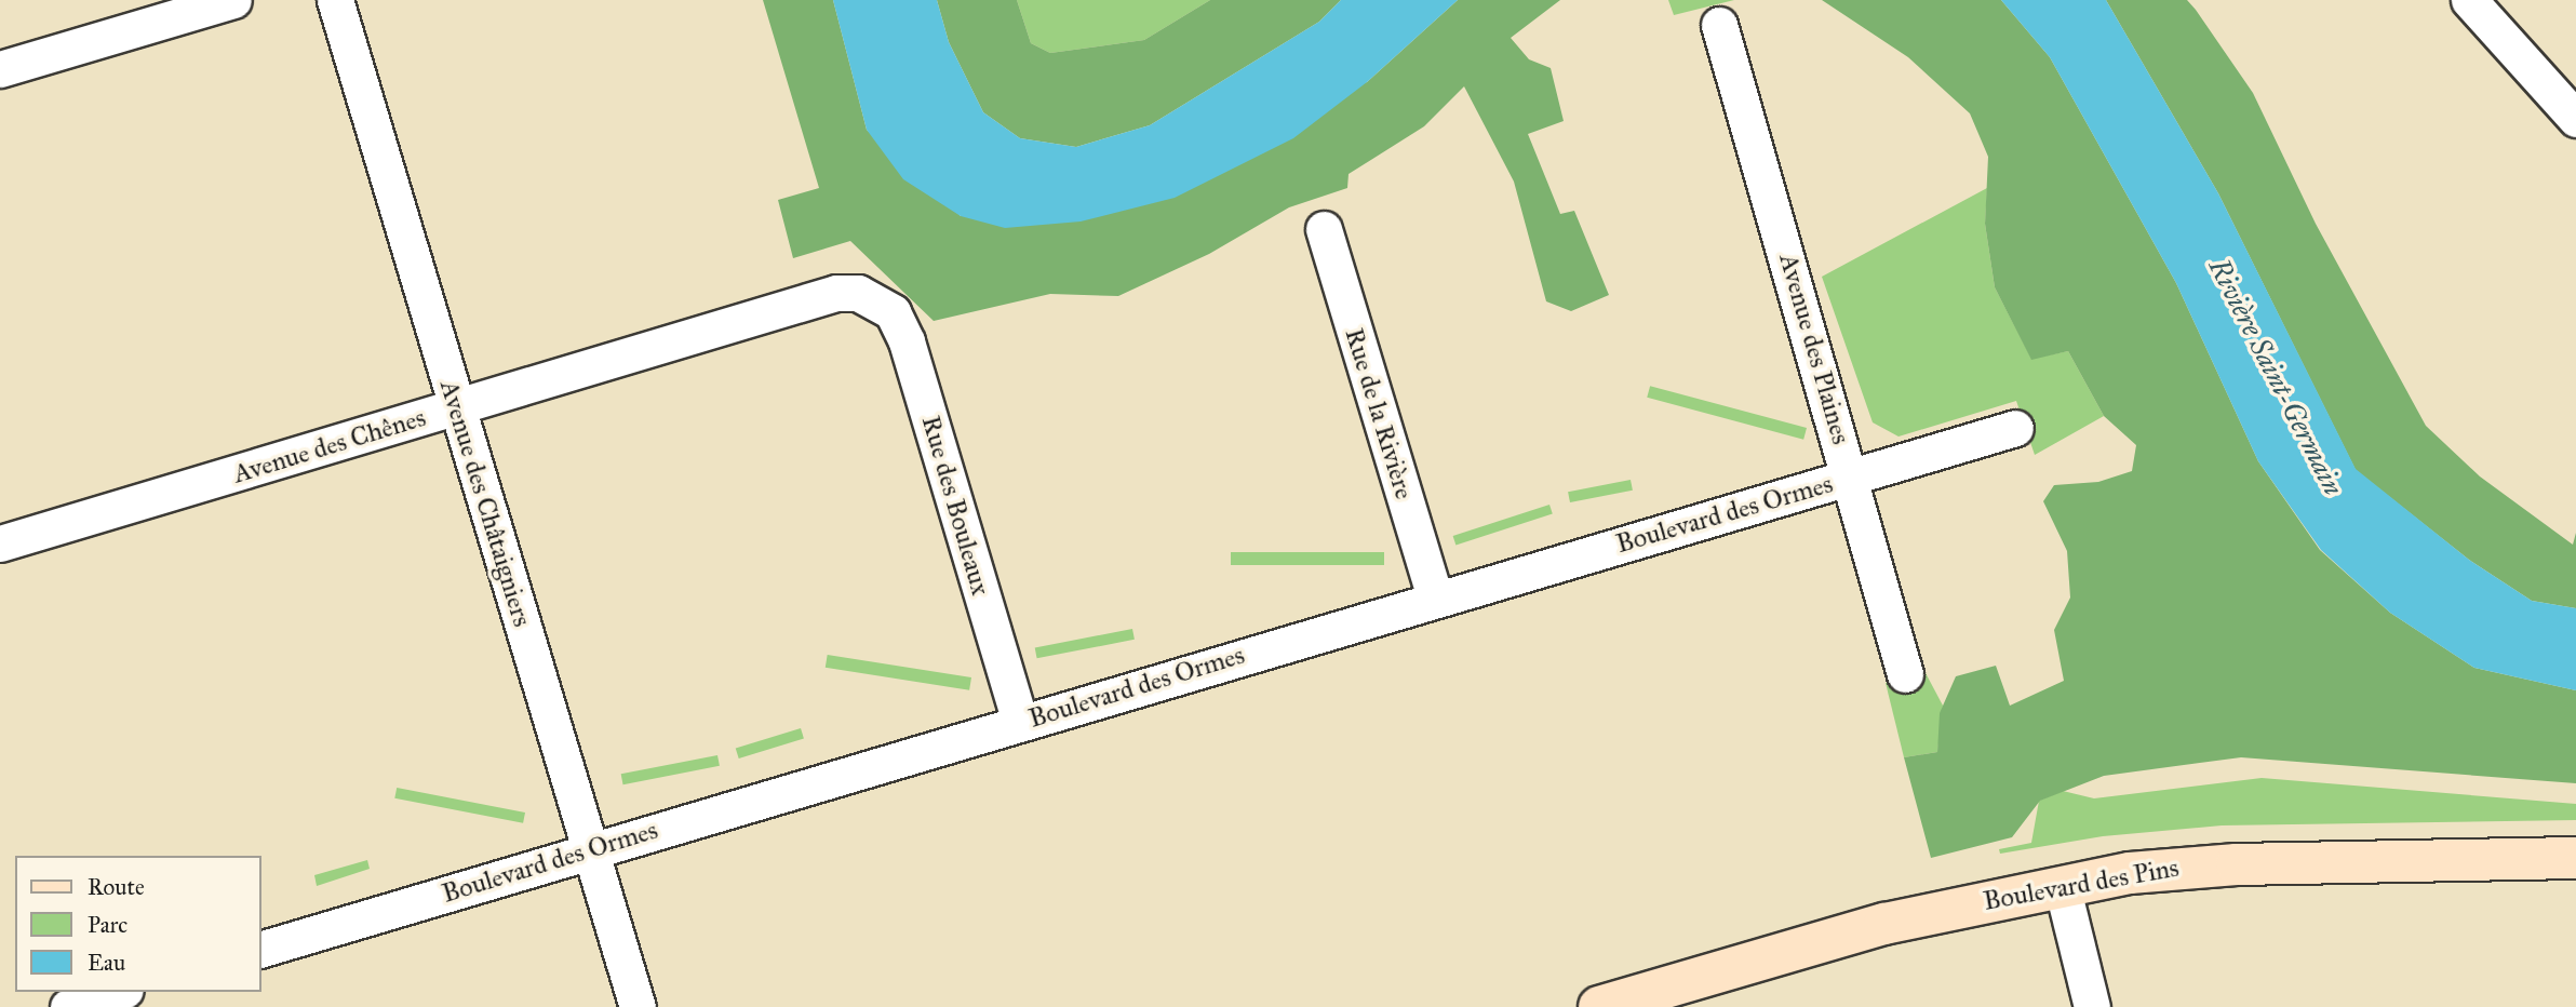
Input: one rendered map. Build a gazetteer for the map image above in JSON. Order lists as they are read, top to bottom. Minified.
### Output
{"streets":{"street":["Avenue des Plaines","Rue de la Rivière","Avenue des Chênes","Avenue des Châtaigniers","Rue des Bouleaux","Boulevard des Ormes","Boulevard des Pins"]},"crossings":[["Avenue des Plaines","Boulevard des Ormes"],["Rue de la Rivière","Boulevard des Ormes"],["Avenue des Chênes","Avenue des Châtaigniers"],["Avenue des Chênes","Rue des Bouleaux"],["Avenue des Châtaigniers","Boulevard des Ormes"],["Rue des Bouleaux","Boulevard des Ormes"]],"water":["Rivière Saint-Germain"],"legend":["Route","Parc","Eau"]}
